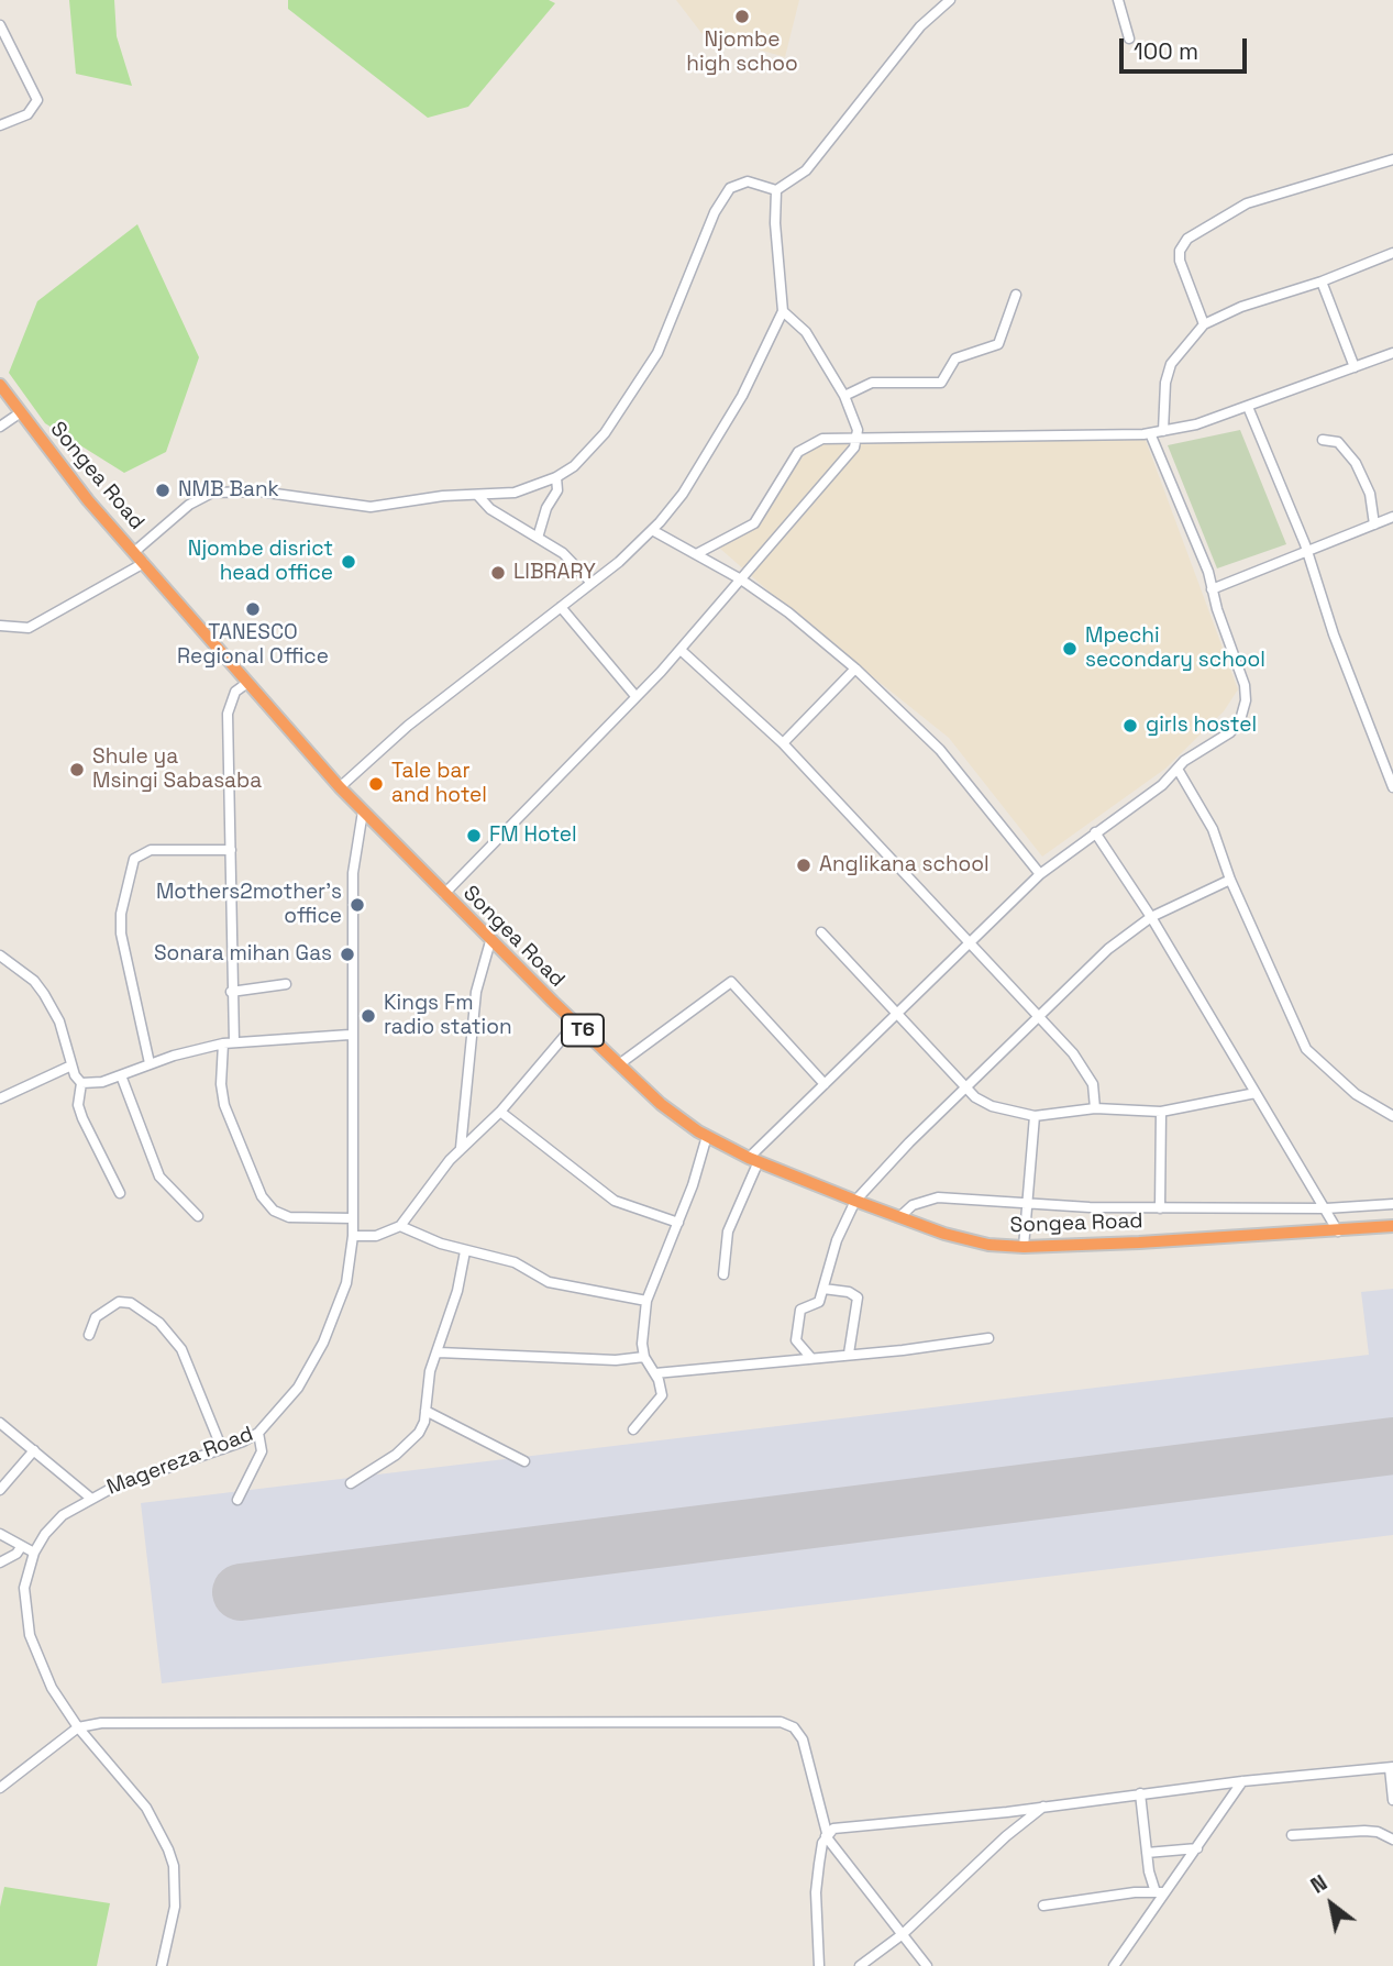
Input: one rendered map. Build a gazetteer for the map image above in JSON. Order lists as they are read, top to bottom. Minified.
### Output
{"streets":{"highway":["Songea Road","T6"],"street":["Magereza Road"]},"crossings":[["Songea Road","Magereza Road"]],"places":["Njombe high schoo","NMB Bank","Njombe disrict head office","LIBRARY","TANESCO Regional Office","Mpechi secondary school","girls hostel","Shule ya Msingi Sabasaba","Tale bar and hotel","FM Hotel","Anglikana school","Mothers2mother's office","Sonara mihan Gas","Kings Fm radio station"],"scale_bar":"100 m","north":"top left"}
